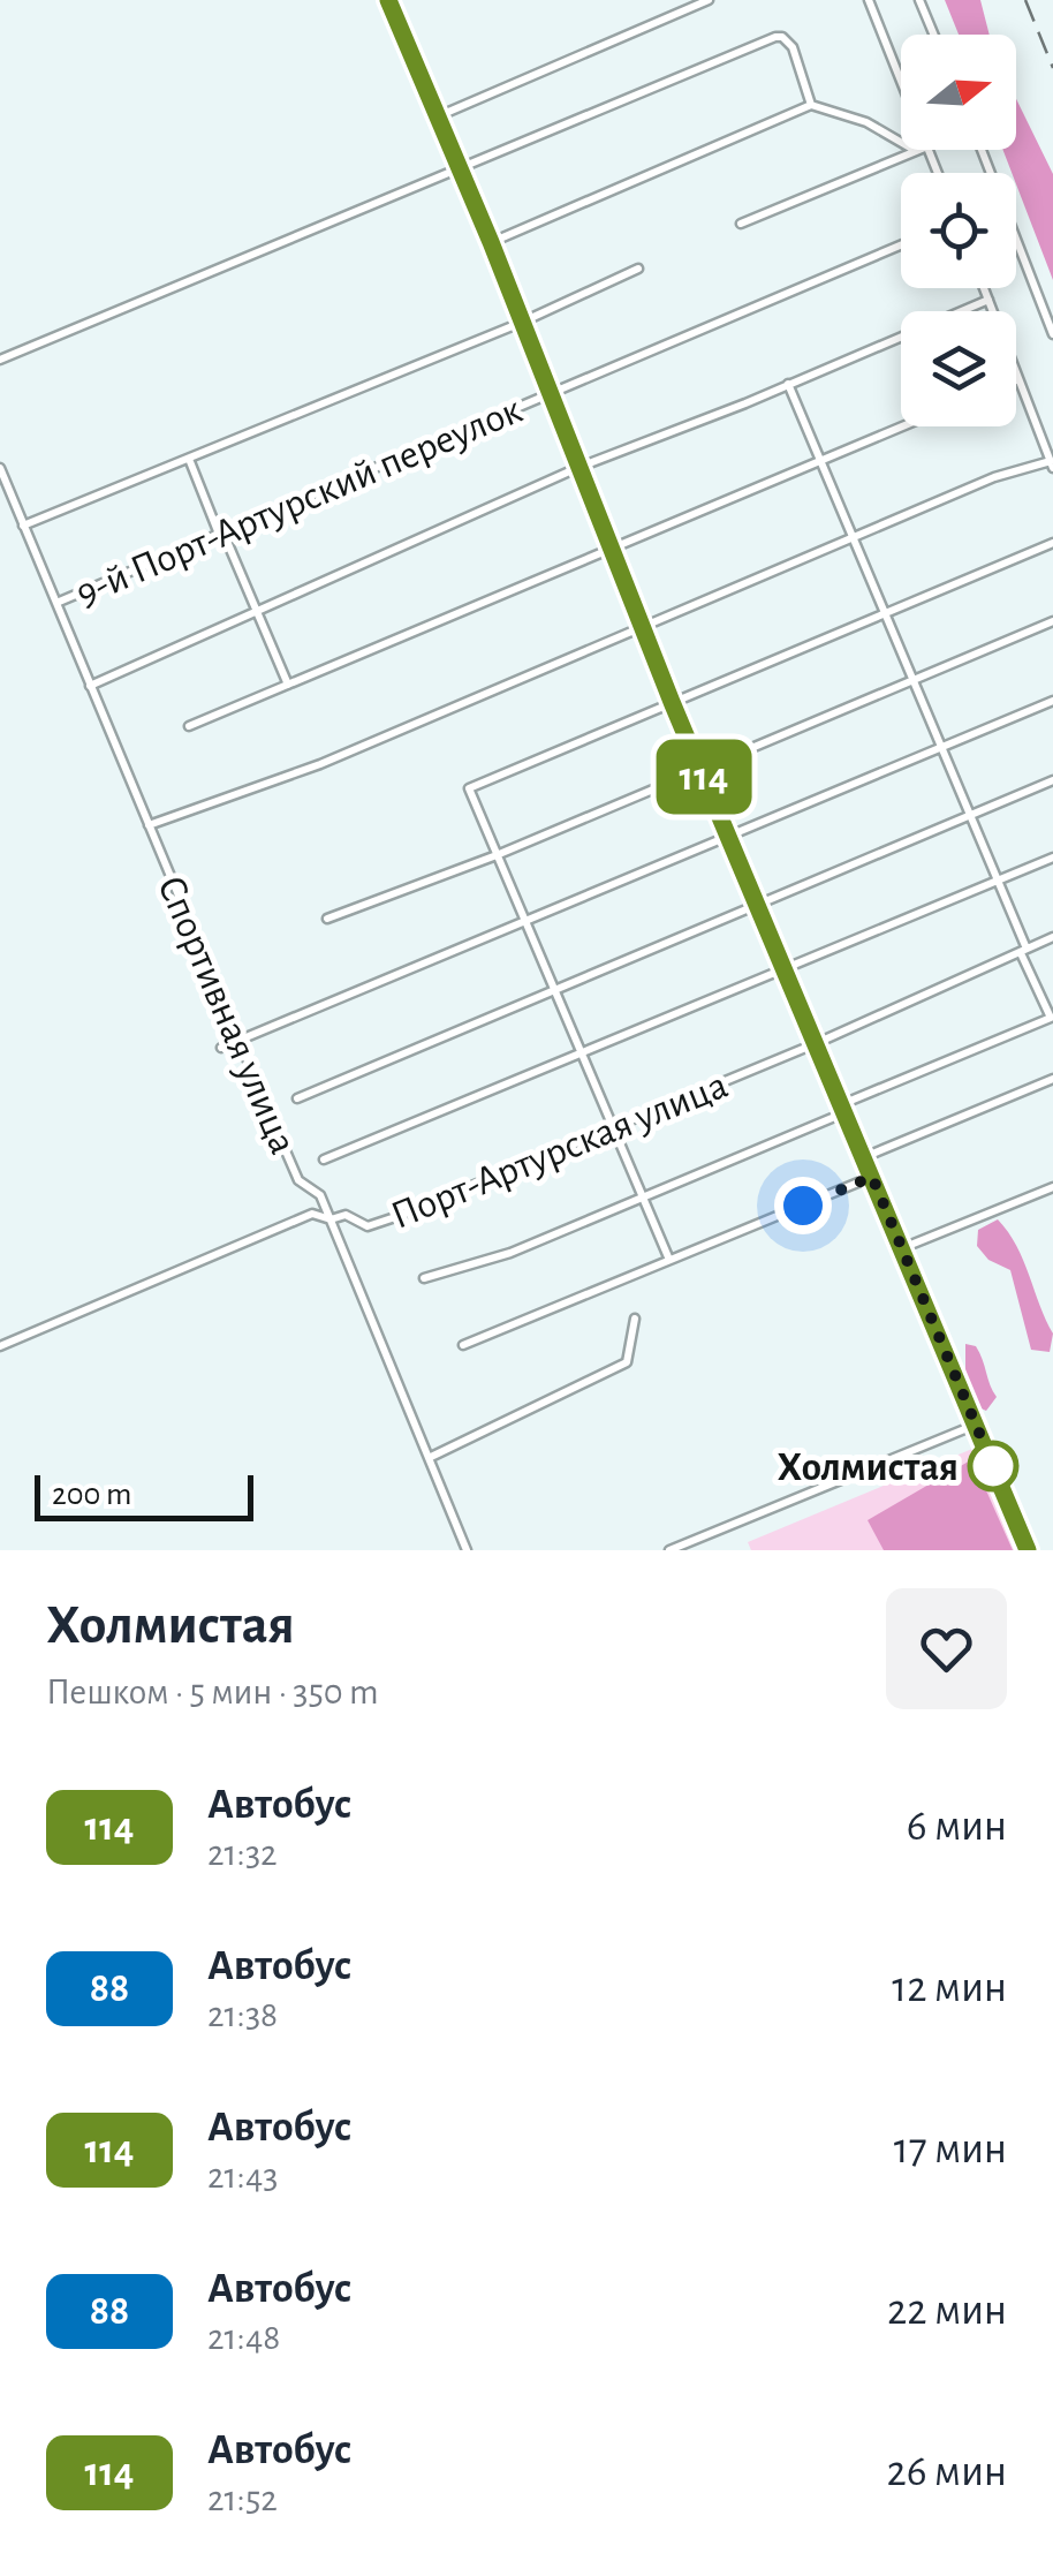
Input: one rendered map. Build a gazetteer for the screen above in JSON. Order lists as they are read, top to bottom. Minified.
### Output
{"streets":{"street":["9-й Порт-Артурский переулок","Спортивная улица","Порт-Артурская улица"]},"crossings":[["9-й Порт-Артурский переулок","Спортивная улица"],["Спортивная улица","Порт-Артурская улица"]],"places":["Холмистая"],"lines":["bus line 114"],"scale_bar":"200 m","north":"right","page":{"on_map":"114","scale":"200 m","heading":["Холмистая","Пешком · 5 мин · 350 m"],"list":[{"mark":"114","name":"Автобус","note":"21:32","value":"6 мин"},{"mark":"88","name":"Автобус","note":"21:38","value":"12 мин"},{"mark":"114","name":"Автобус","note":"21:43","value":"17 мин"},{"mark":"88","name":"Автобус","note":"21:48","value":"22 мин"},{"mark":"114","name":"Автобус","note":"21:52","value":"26 мин"}]}}
